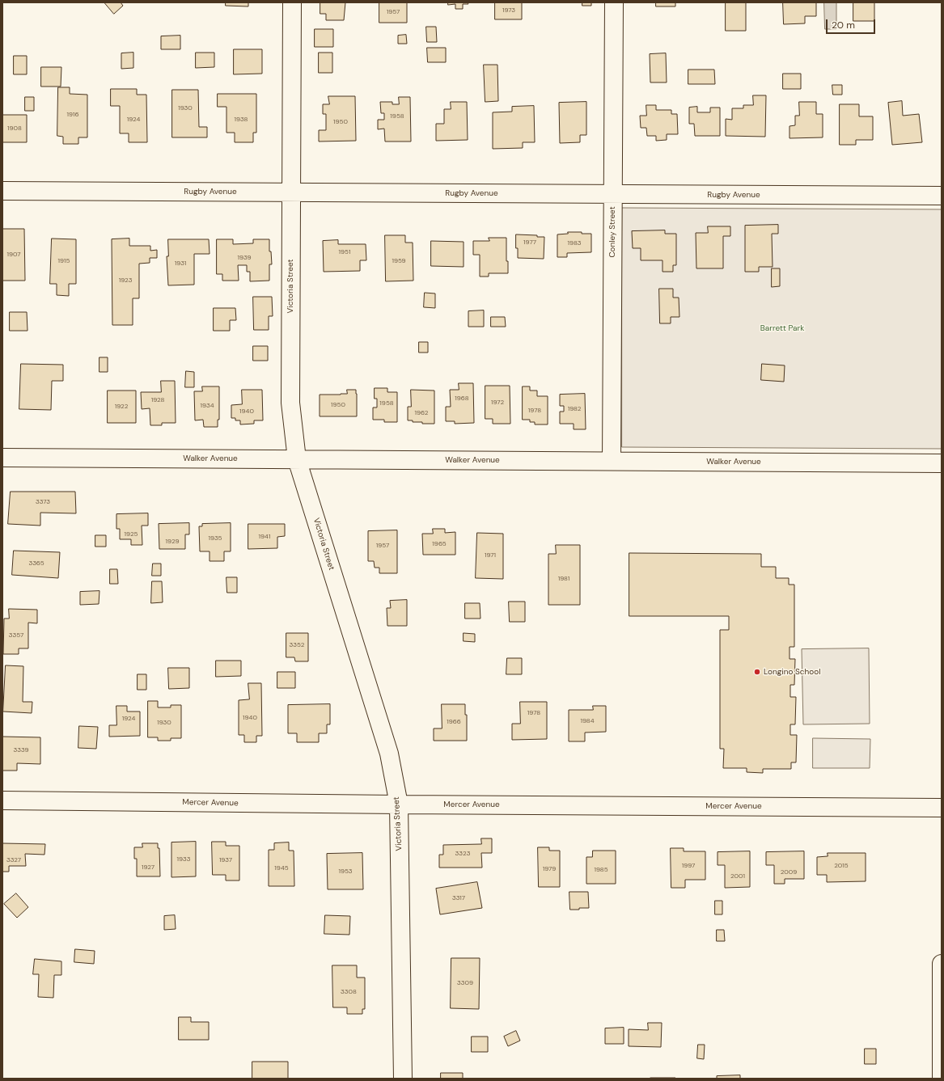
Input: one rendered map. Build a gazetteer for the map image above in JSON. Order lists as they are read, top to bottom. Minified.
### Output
{"streets":{"street":["Rugby Avenue","Conley Street","Victoria Street","Walker Avenue","Mercer Avenue"]},"crossings":[["Rugby Avenue","Conley Street"],["Rugby Avenue","Victoria Street"],["Conley Street","Walker Avenue"],["Victoria Street","Walker Avenue"],["Victoria Street","Mercer Avenue"]],"parks":["Barrett Park"],"places":["Longino School"],"house_numbers":["1973","1957","1930","1916","1958","1924","1938","1950","1908","1977","1983","1951","1907","1939","1915","1959","1931","1923","1968","1928","1972","1958","1950","1934","1922","1982","1978","1940","1962","3373","1925","1941","1935","1929","1965","1957","1971","3365","1981","3357","3352","1978","1940","1924","1984","1966","1930","3339","3323","1933","3327","1937","1997","2015","1927","1945","1979","1985","1953","2009","2001","3317","3309","3308"],"scale_bar":"20 m"}
